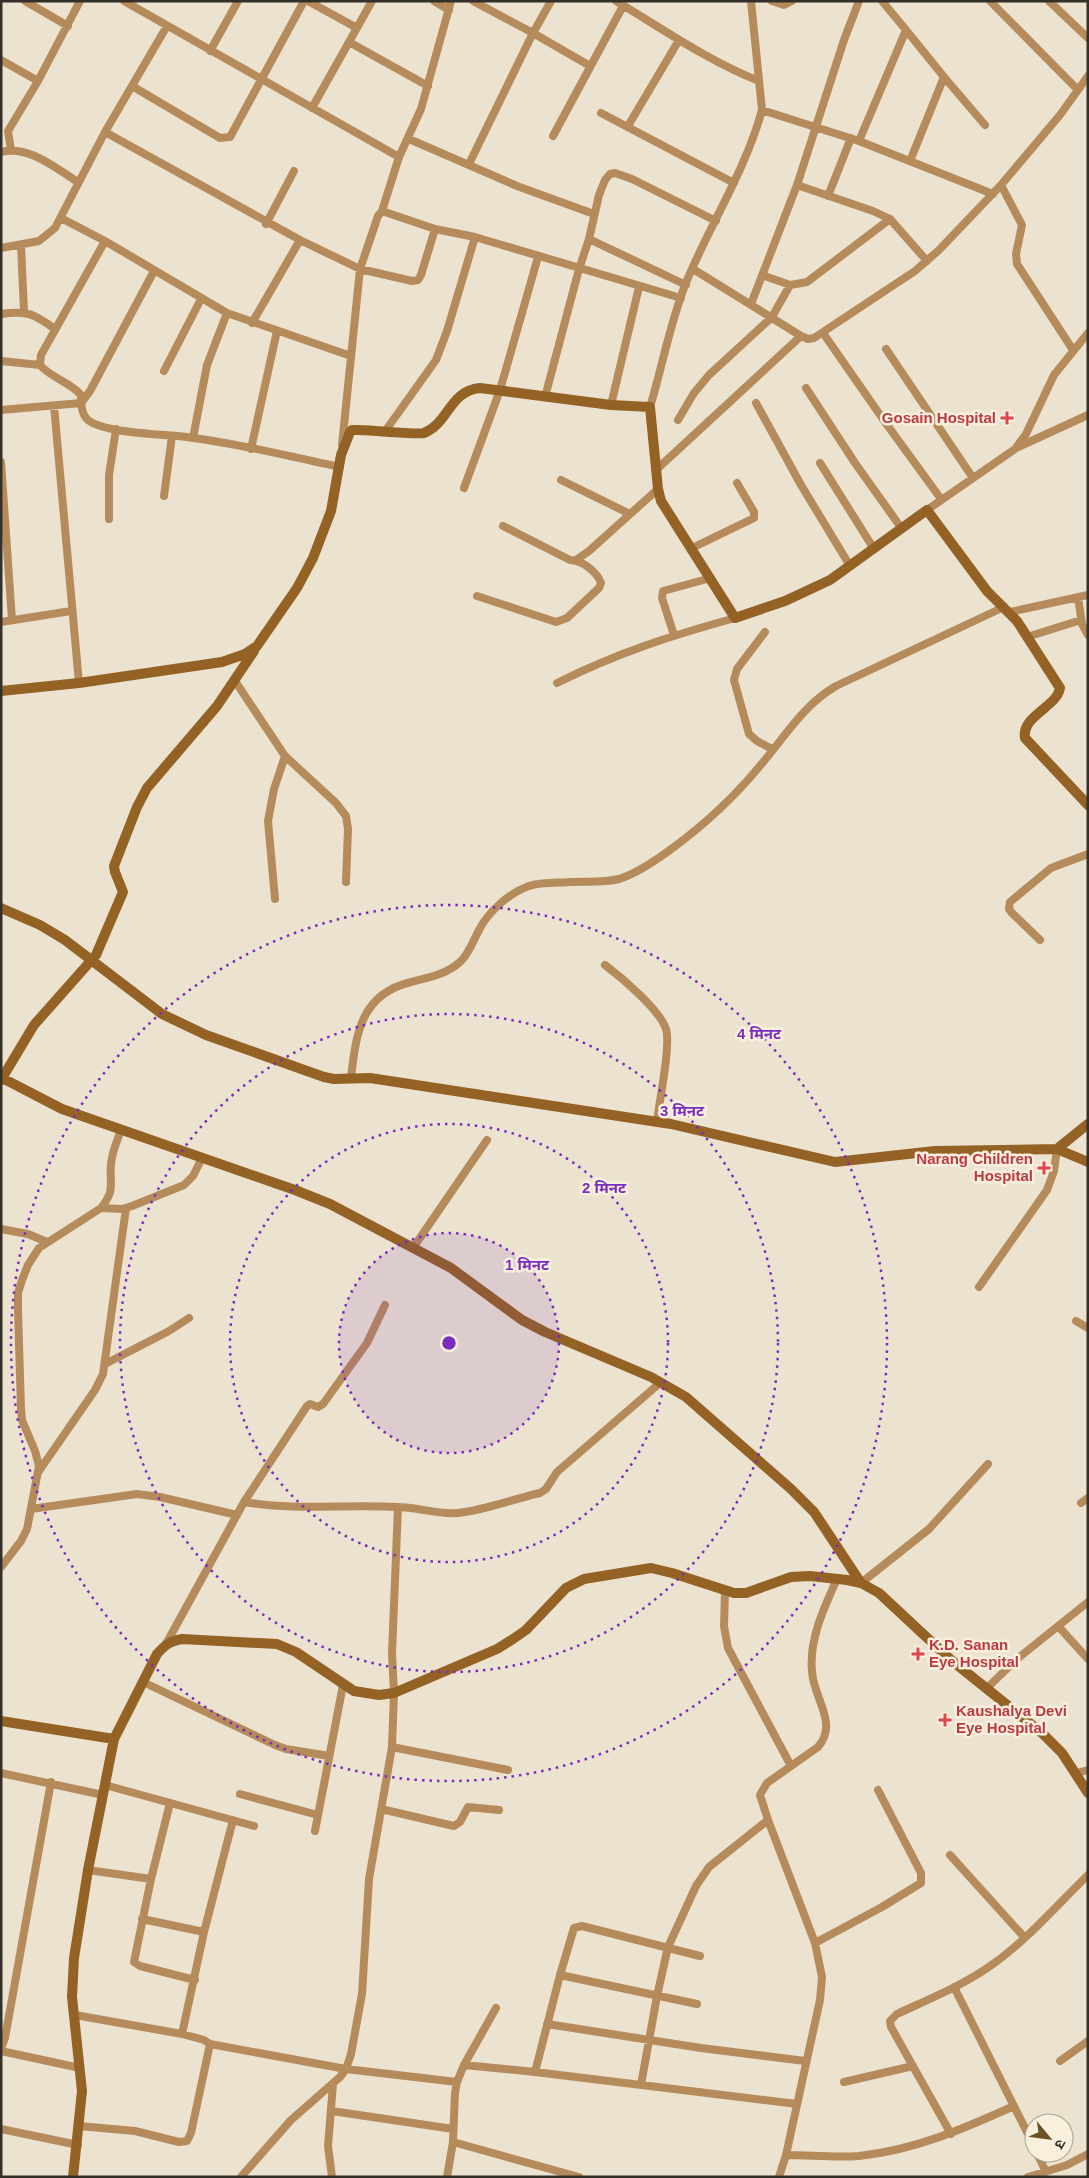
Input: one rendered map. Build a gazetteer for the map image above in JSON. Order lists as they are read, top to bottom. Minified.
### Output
{"places":{"health":["Gosain Hospital","Narang Children Hospital","K.D. Sanan Eye Hospital","Kaushalya Devi Eye Hospital"]},"north":"bottom right","rings":["4 मिनट","3 मिनट","2 मिनट","1 मिनट"]}
